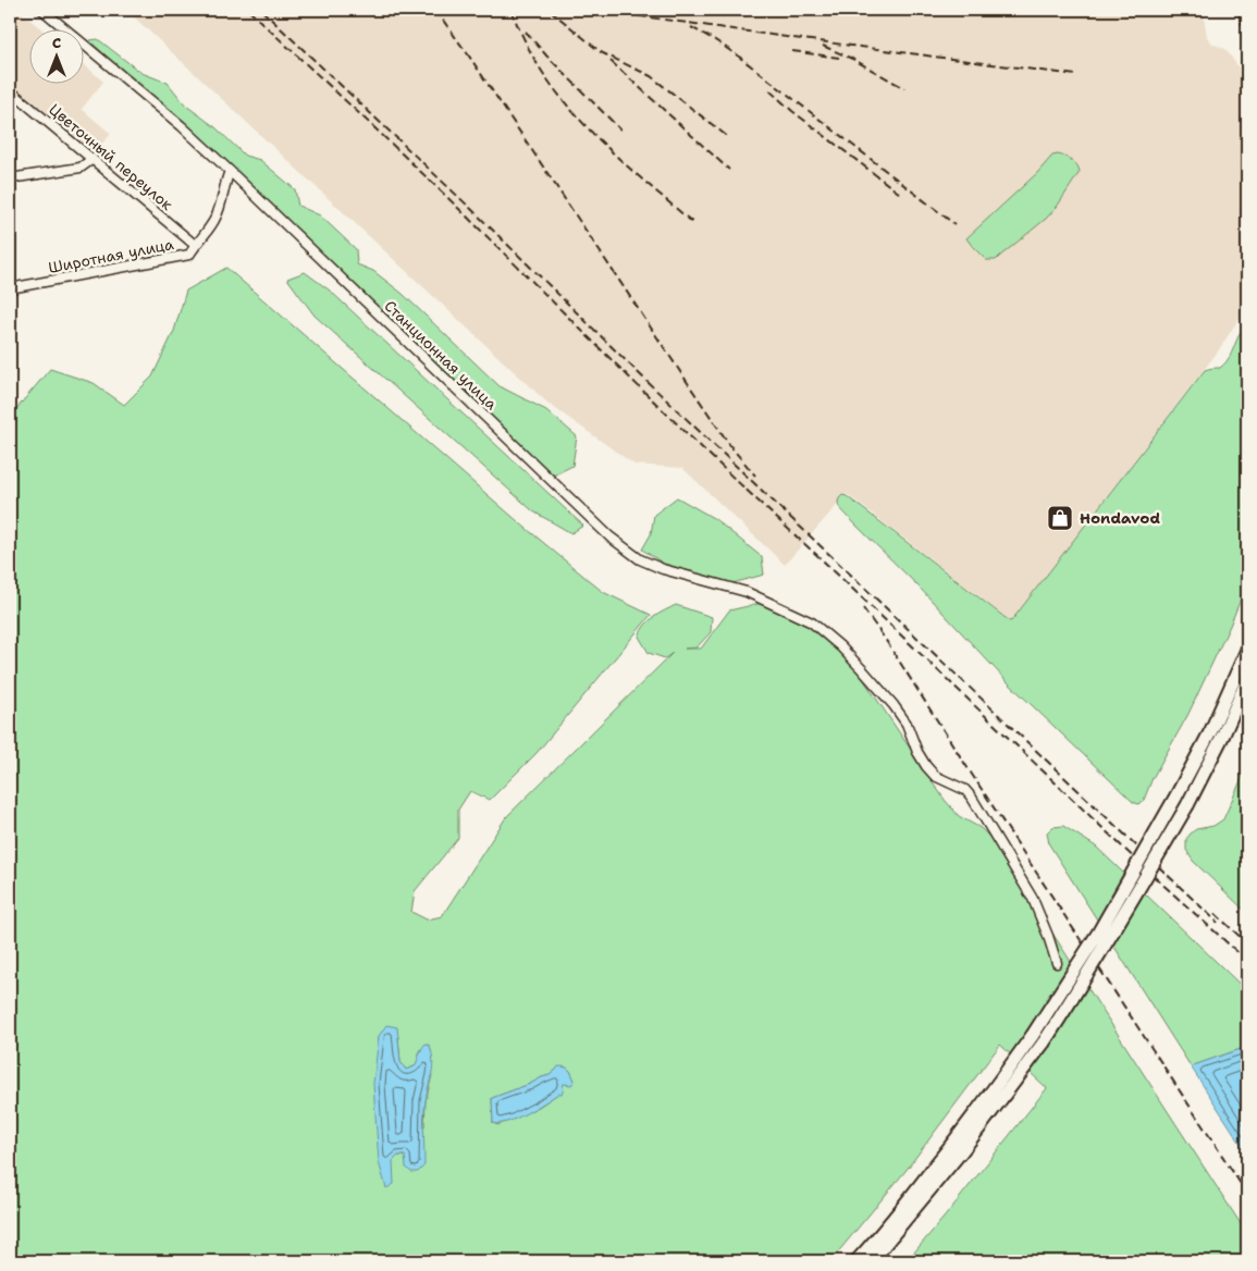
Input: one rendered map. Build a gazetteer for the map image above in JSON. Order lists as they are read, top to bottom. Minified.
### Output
{"streets":{"street":["Цветочный переулок","Широтная улица","Станционная улица"]},"crossings":[["Цветочный переулок","Широтная улица"],["Широтная улица","Станционная улица"]],"places":{"shop":["Hondavod"]},"north":"top"}
